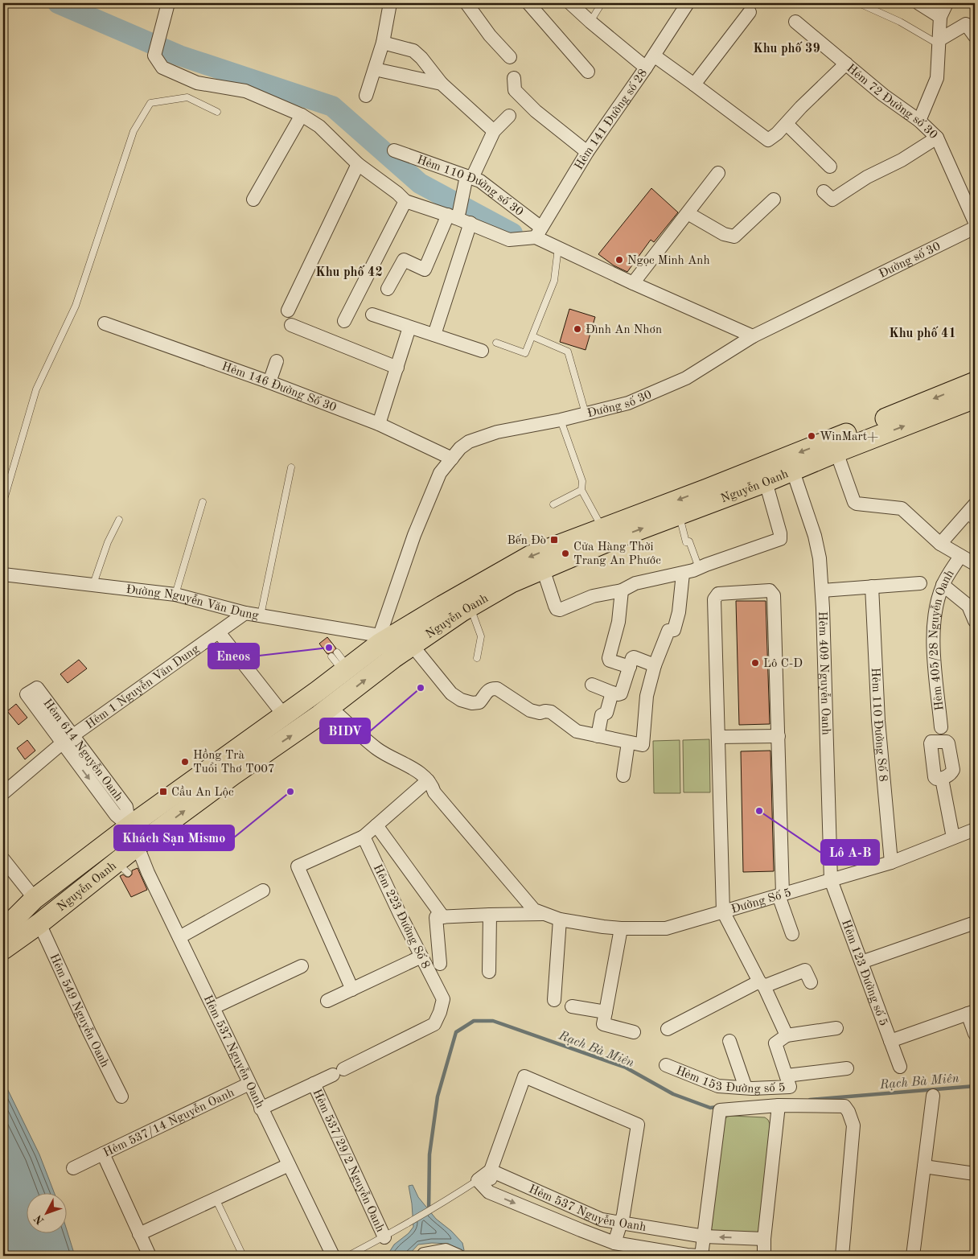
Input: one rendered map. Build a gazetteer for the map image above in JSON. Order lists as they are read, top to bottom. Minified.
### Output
{"streets":{"main road":["Nguyễn Oanh"],"street":["Hẻm 72 Đường số 30","Hẻm 141 Đường số 28","Hẻm 110 Đường số 30","Đường số 30","Hẻm 146 Đường Số 30","Đường Nguyễn Văn Dung","Hẻm 405/28 Nguyễn Oanh","Hẻm 409 Nguyễn Oanh","Hẻm 1 Nguyễn Văn Dung","Hẻm 110 Đường Số 8","Hẻm 614 Nguyễn Oanh","Đường Số 5","Hẻm 223 Đường Số 8","Hẻm 123 Đường số 5","Hẻm 549 Nguyễn Oanh","Hẻm 537 Nguyễn Oanh","Hẻm 153 Đường số 5","Hẻm 537/14 Nguyễn Oanh","Hẻm 537/29/2 Nguyễn Oanh"]},"crossings":[["Hẻm 141 Đường số 28","Hẻm 110 Đường số 30"],["Hẻm 110 Đường số 30","Đường số 30"],["Đường số 30","Hẻm 146 Đường Số 30"],["Đường số 30","Nguyễn Oanh"],["Đường số 30","Đường Nguyễn Văn Dung"],["Nguyễn Oanh","Đường Nguyễn Văn Dung"],["Nguyễn Oanh","Hẻm 409 Nguyễn Oanh"],["Nguyễn Oanh","Hẻm 614 Nguyễn Oanh"],["Nguyễn Oanh","Hẻm 549 Nguyễn Oanh"],["Nguyễn Oanh","Hẻm 537 Nguyễn Oanh"],["Đường Nguyễn Văn Dung","Hẻm 1 Nguyễn Văn Dung"],["Hẻm 409 Nguyễn Oanh","Đường Số 5"],["Hẻm 409 Nguyễn Oanh","Hẻm 123 Đường số 5"],["Hẻm 1 Nguyễn Văn Dung","Hẻm 614 Nguyễn Oanh"],["Hẻm 110 Đường Số 8","Đường Số 5"],["Hẻm 614 Nguyễn Oanh","Hẻm 537 Nguyễn Oanh"],["Đường Số 5","Hẻm 223 Đường Số 8"],["Đường Số 5","Hẻm 123 Đường số 5"],["Hẻm 223 Đường Số 8","Hẻm 537/29/2 Nguyễn Oanh"],["Hẻm 537 Nguyễn Oanh","Hẻm 537/14 Nguyễn Oanh"]],"districts":["Khu phố 39","Khu phố 42","Khu phố 41"],"water":["Rạch Bà Miên"],"places":{"other":["Ngọc Minh Anh","Đình An Nhơn","WinMart+","Cửa Hàng Thời Trang An Phước","Eneos","Lô C-D","BIDV","Hồng Trà Tuổi Thơ T007","Khách Sạn Mismo","Lô A-B"],"transit":["Bến Đò","Cầu An Lộc"]},"north":"bottom left"}
